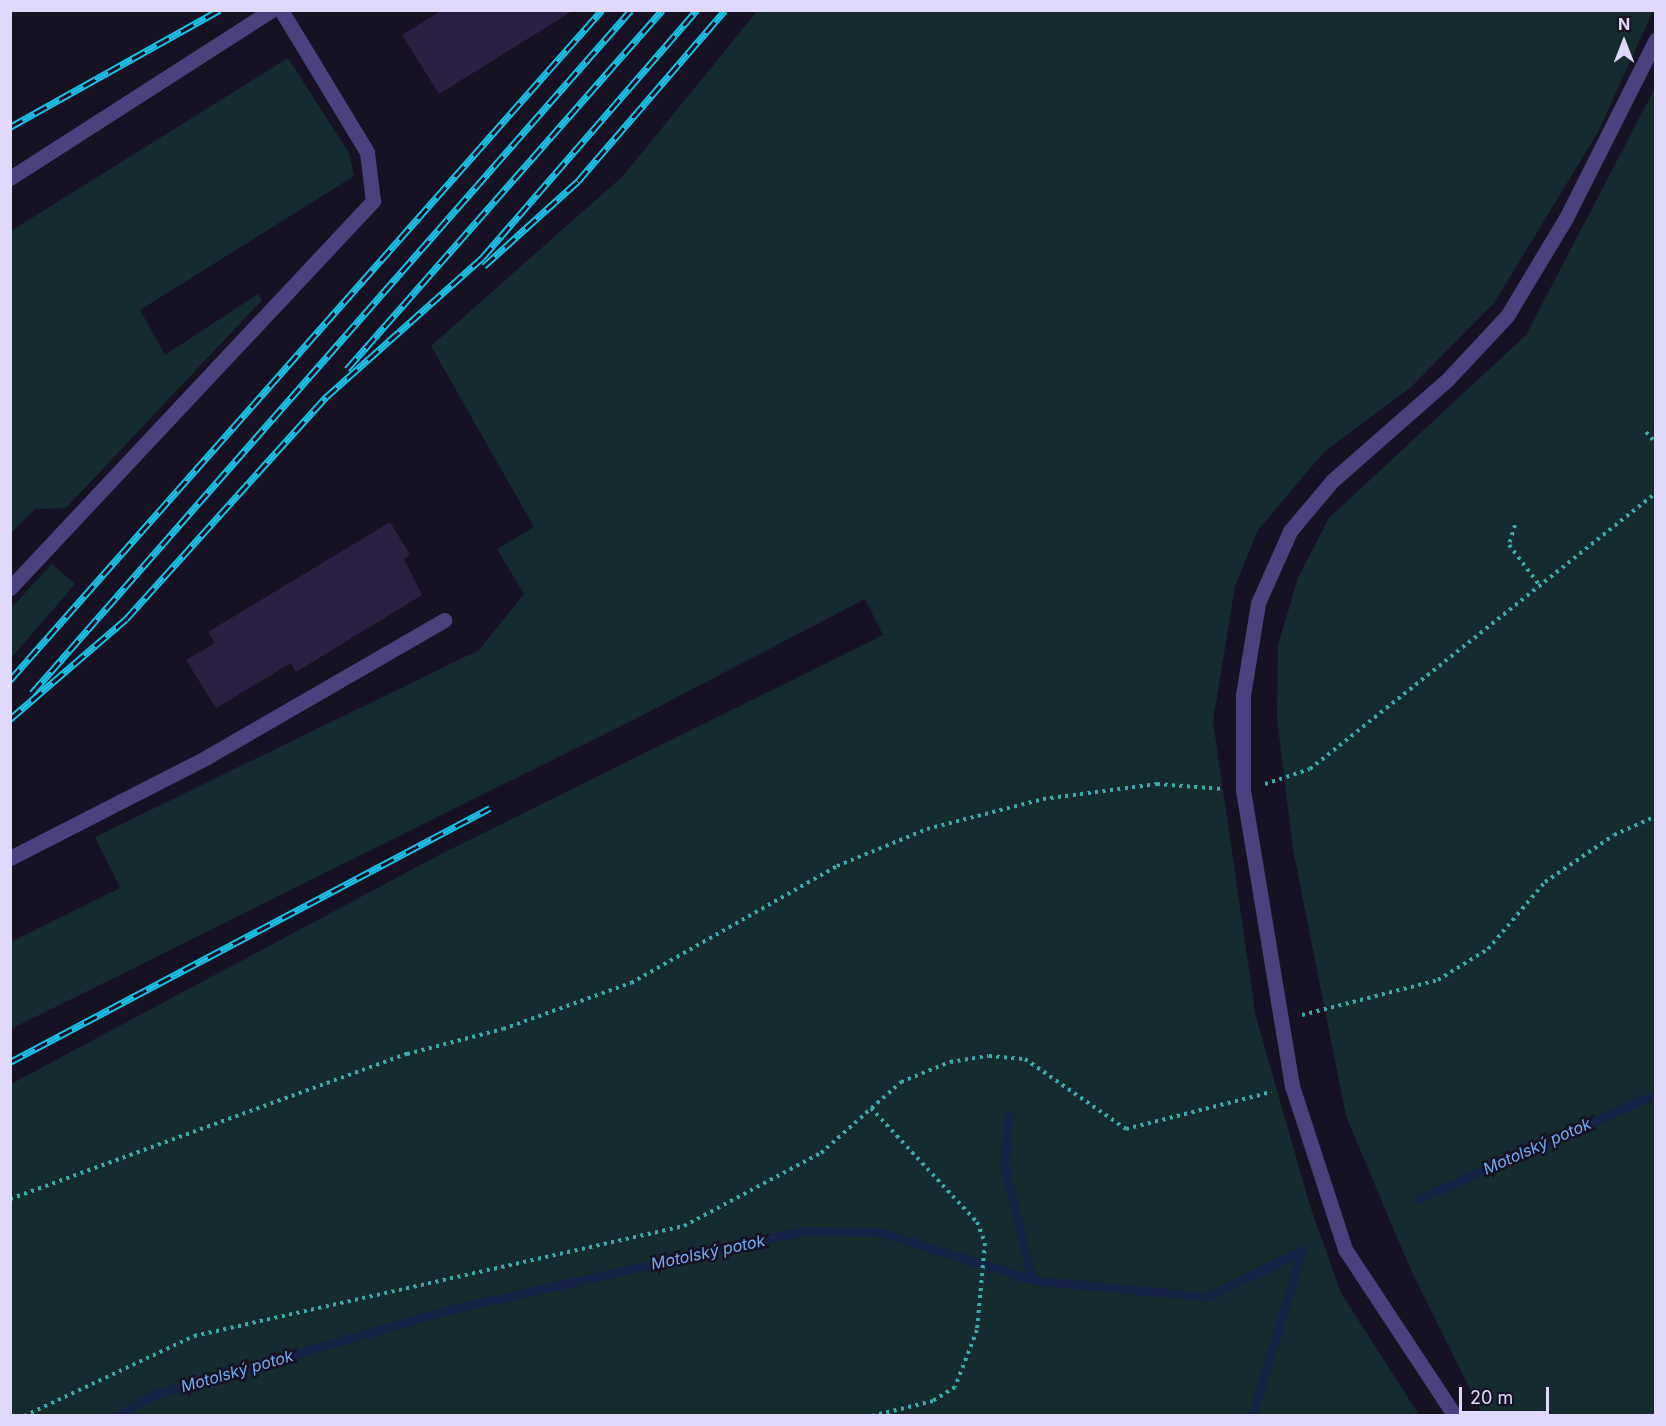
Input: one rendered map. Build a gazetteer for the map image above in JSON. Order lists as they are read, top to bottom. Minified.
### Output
{"water":["Motolský potok"],"scale_bar":"20 m","north":"top"}
